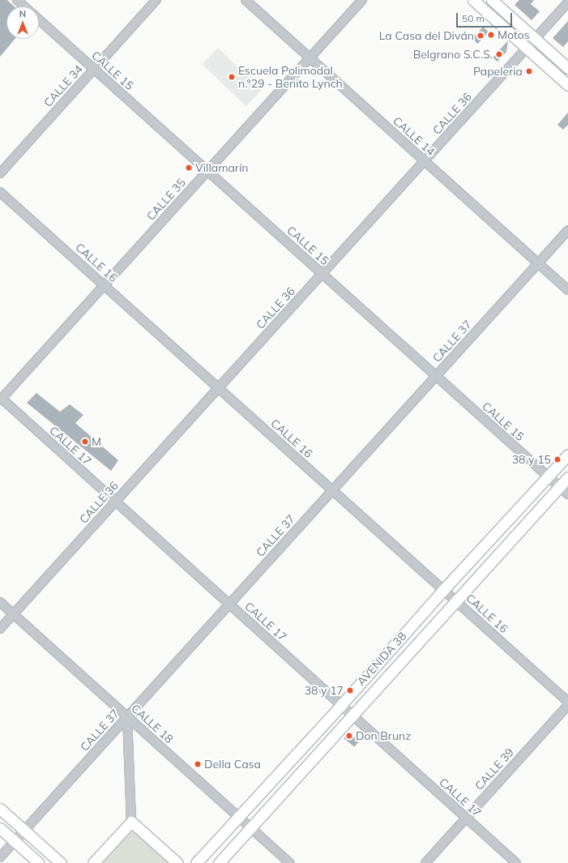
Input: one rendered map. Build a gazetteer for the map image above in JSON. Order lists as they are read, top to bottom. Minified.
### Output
{"streets":{"main road":["AVENIDA 38"],"street":["CALLE 15","CALLE 34","CALLE 36","CALLE 14","CALLE 35","CALLE 16","CALLE 37","CALLE 17","CALLE 18","CALLE 39"]},"crossings":[["CALLE 15","CALLE 34"],["CALLE 15","CALLE 36"],["CALLE 15","CALLE 35"],["CALLE 15","CALLE 37"],["CALLE 15","AVENIDA 38"],["CALLE 36","CALLE 14"],["CALLE 36","CALLE 16"],["CALLE 36","CALLE 17"],["CALLE 36","CALLE 18"],["CALLE 14","CALLE 35"],["CALLE 14","CALLE 37"],["CALLE 35","CALLE 16"],["CALLE 35","CALLE 17"],["CALLE 16","CALLE 37"],["CALLE 16","AVENIDA 38"],["CALLE 37","CALLE 17"],["CALLE 37","CALLE 18"],["CALLE 17","AVENIDA 38"],["CALLE 17","CALLE 39"],["AVENIDA 38","CALLE 18"]],"places":["Motos","La Casa del Diván","Belgrano S.C.S.","Papeleria","Escuela Polimodal n.°29 - Benito Lynch","Villamarín","M","38 y 15","38 y 17","Don Brunz","Della Casa"],"scale_bar":"50 m","north":"top"}
